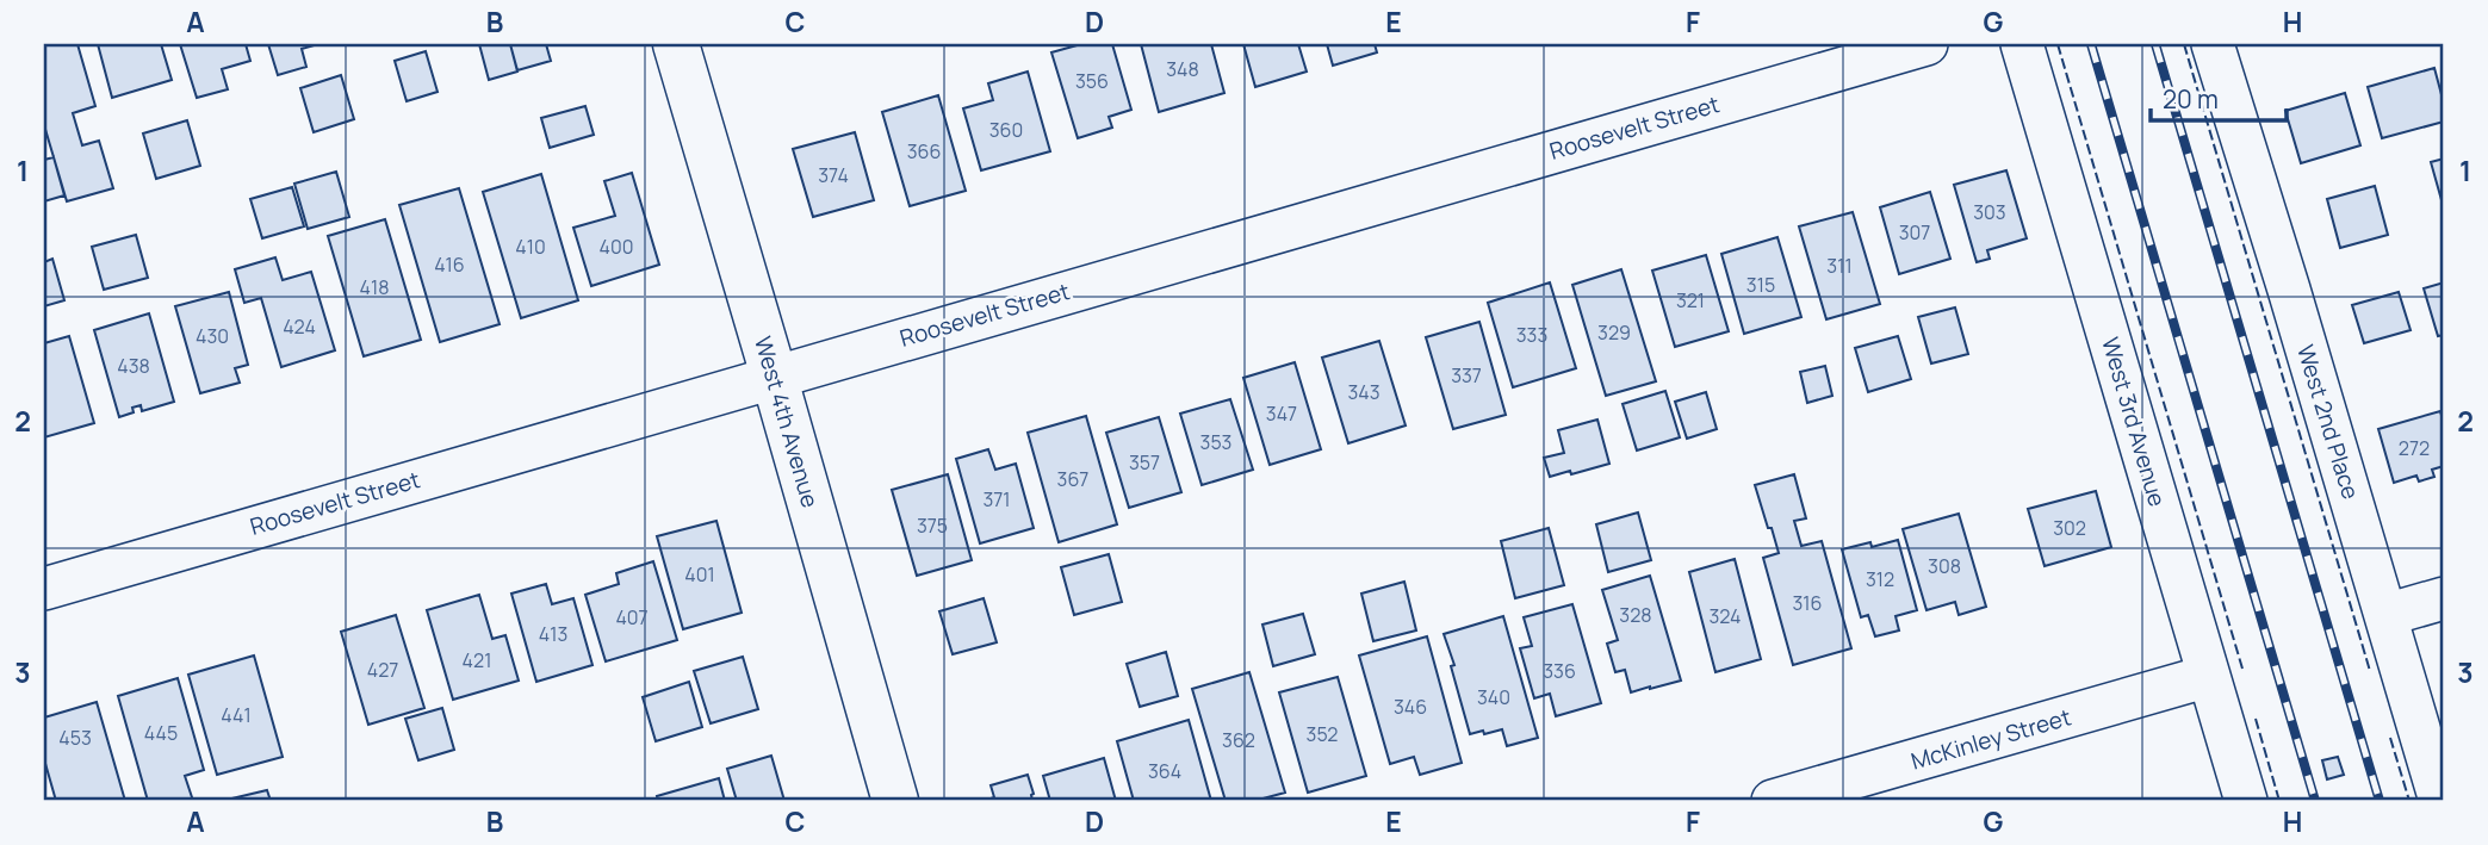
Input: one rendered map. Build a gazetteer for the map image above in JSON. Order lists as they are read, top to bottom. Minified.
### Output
{"streets":{"main road":["West 4th Avenue"],"street":["Roosevelt Street","West 3rd Avenue","West 2nd Place","McKinley Street"]},"crossings":[["Roosevelt Street","West 4th Avenue"],["West 3rd Avenue","McKinley Street"]],"house_numbers":["348","356","360","366","374","303","307","410","400","416","311","315","418","321","424","329","333","430","438","337","343","347","353","272","357","367","371","375","302","308","401","312","316","328","324","407","413","421","427","336","340","346","441","445","352","453","362","364"],"scale_bar":"20 m","grid":{"columns":["A","B","C","D","E","F","G","H"],"rows":["1","2","3"]}}
